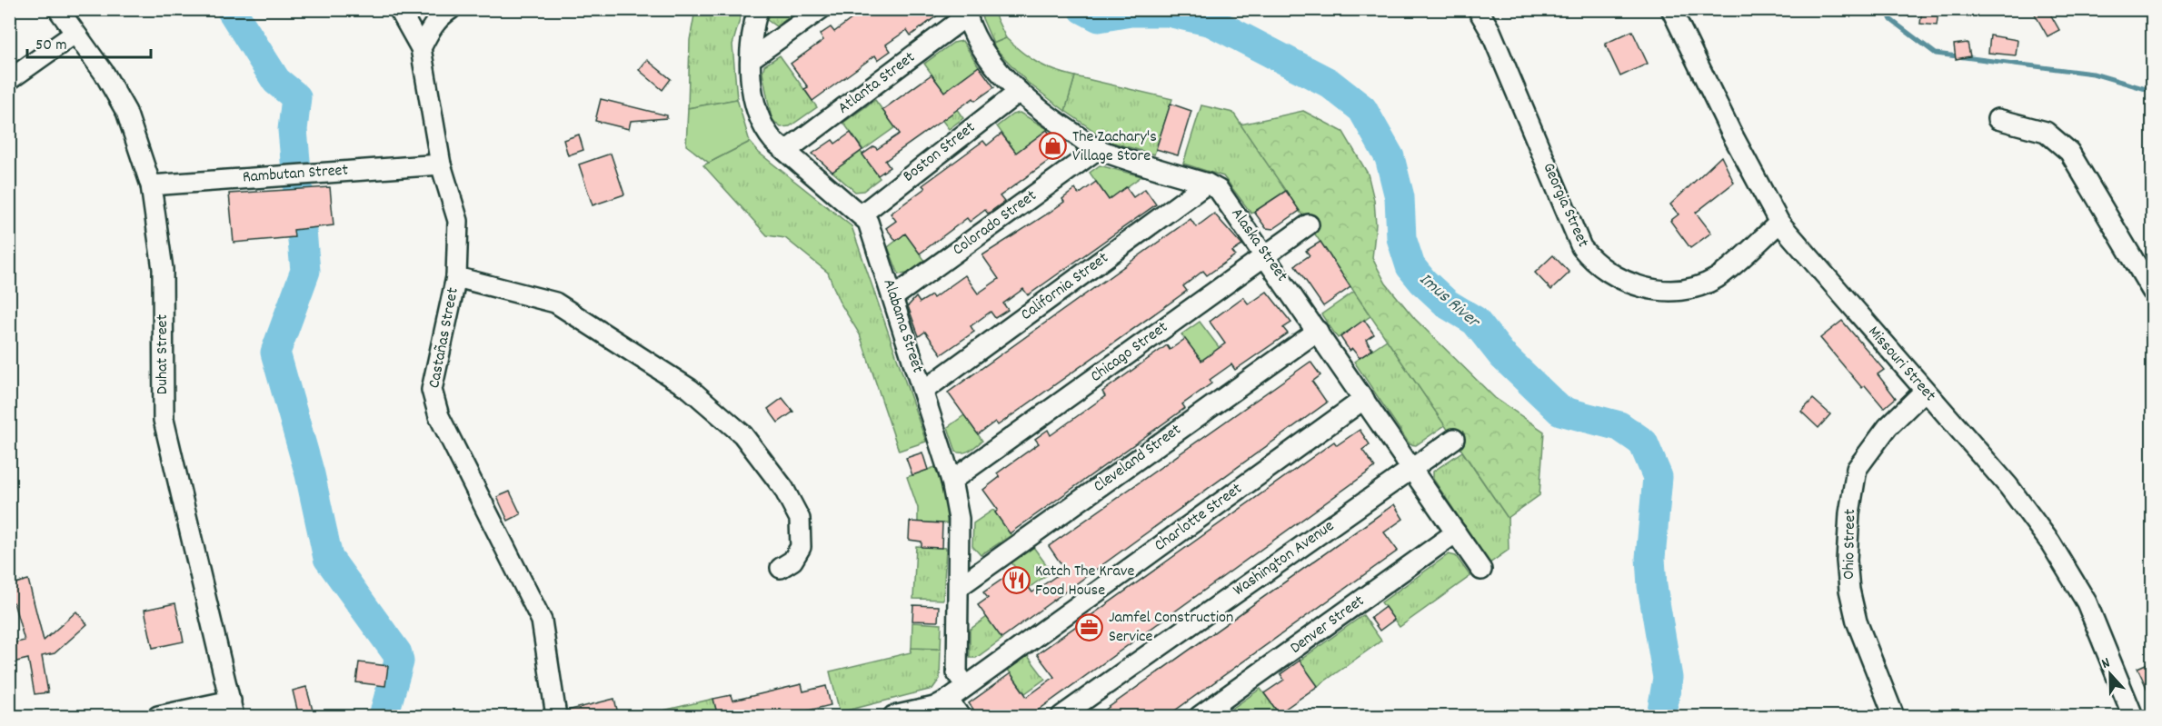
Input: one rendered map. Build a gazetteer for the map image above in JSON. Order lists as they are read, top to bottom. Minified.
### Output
{"streets":{"street":["Atlanta Street","Boston Street","Rambutan Street","Georgia Street","Colorado Street","Alaska Street","California Street","Alabama Street","Castañas Street","Chicago Street","Duhat Street","Missouri Street","Cleveland Street","Charlotte Street","Ohio Street","Washington Avenue","Denver Street"]},"crossings":[["Atlanta Street","Alaska Street"],["Atlanta Street","Alabama Street"],["Boston Street","Alaska Street"],["Boston Street","Alabama Street"],["Rambutan Street","Castañas Street"],["Rambutan Street","Duhat Street"],["Georgia Street","Missouri Street"],["Colorado Street","Alaska Street"],["Colorado Street","Alabama Street"],["Alaska Street","California Street"],["Alaska Street","Chicago Street"],["Alaska Street","Cleveland Street"],["Alaska Street","Charlotte Street"],["Alaska Street","Washington Avenue"],["Alaska Street","Denver Street"],["California Street","Alabama Street"],["Alabama Street","Chicago Street"],["Alabama Street","Cleveland Street"],["Alabama Street","Charlotte Street"],["Missouri Street","Ohio Street"]],"water":["Imus River"],"places":{"shop":["The Zachary's Village Store"],"restaurant":["Katch The Krave Food House"],"office":["Jamfel Construction Service"]},"scale_bar":"50 m","north":"top"}
